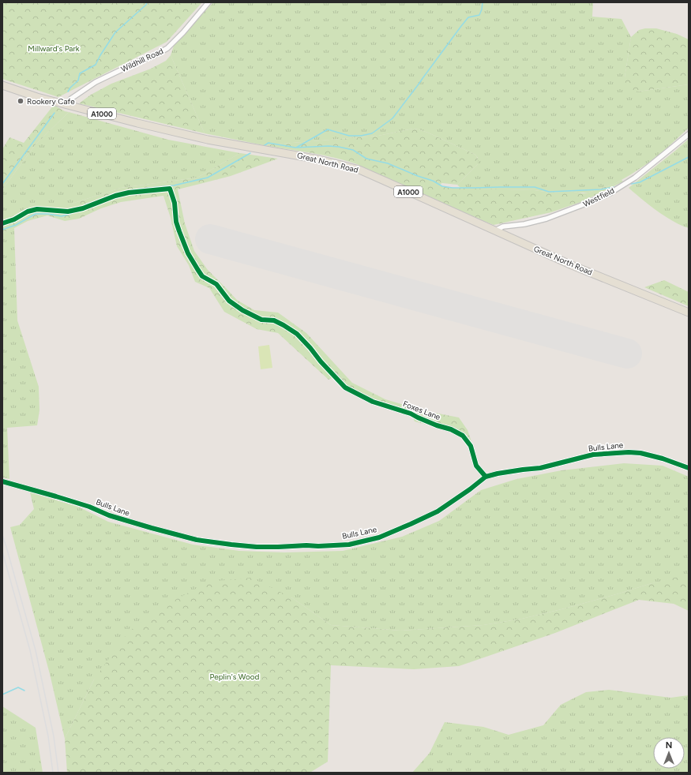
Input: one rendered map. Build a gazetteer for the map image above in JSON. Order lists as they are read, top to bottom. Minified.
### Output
{"streets":{"main road":["A1000","Great North Road"],"street":["Wildhill Road","Westfield","Foxes Lane","Bulls Lane"]},"crossings":[["Wildhill Road","Great North Road"],["Great North Road","Westfield"],["Foxes Lane","Bulls Lane"]],"parks":["Millward's Park","Peplin's Wood"],"places":["Rookery Cafe"],"north":"top"}
